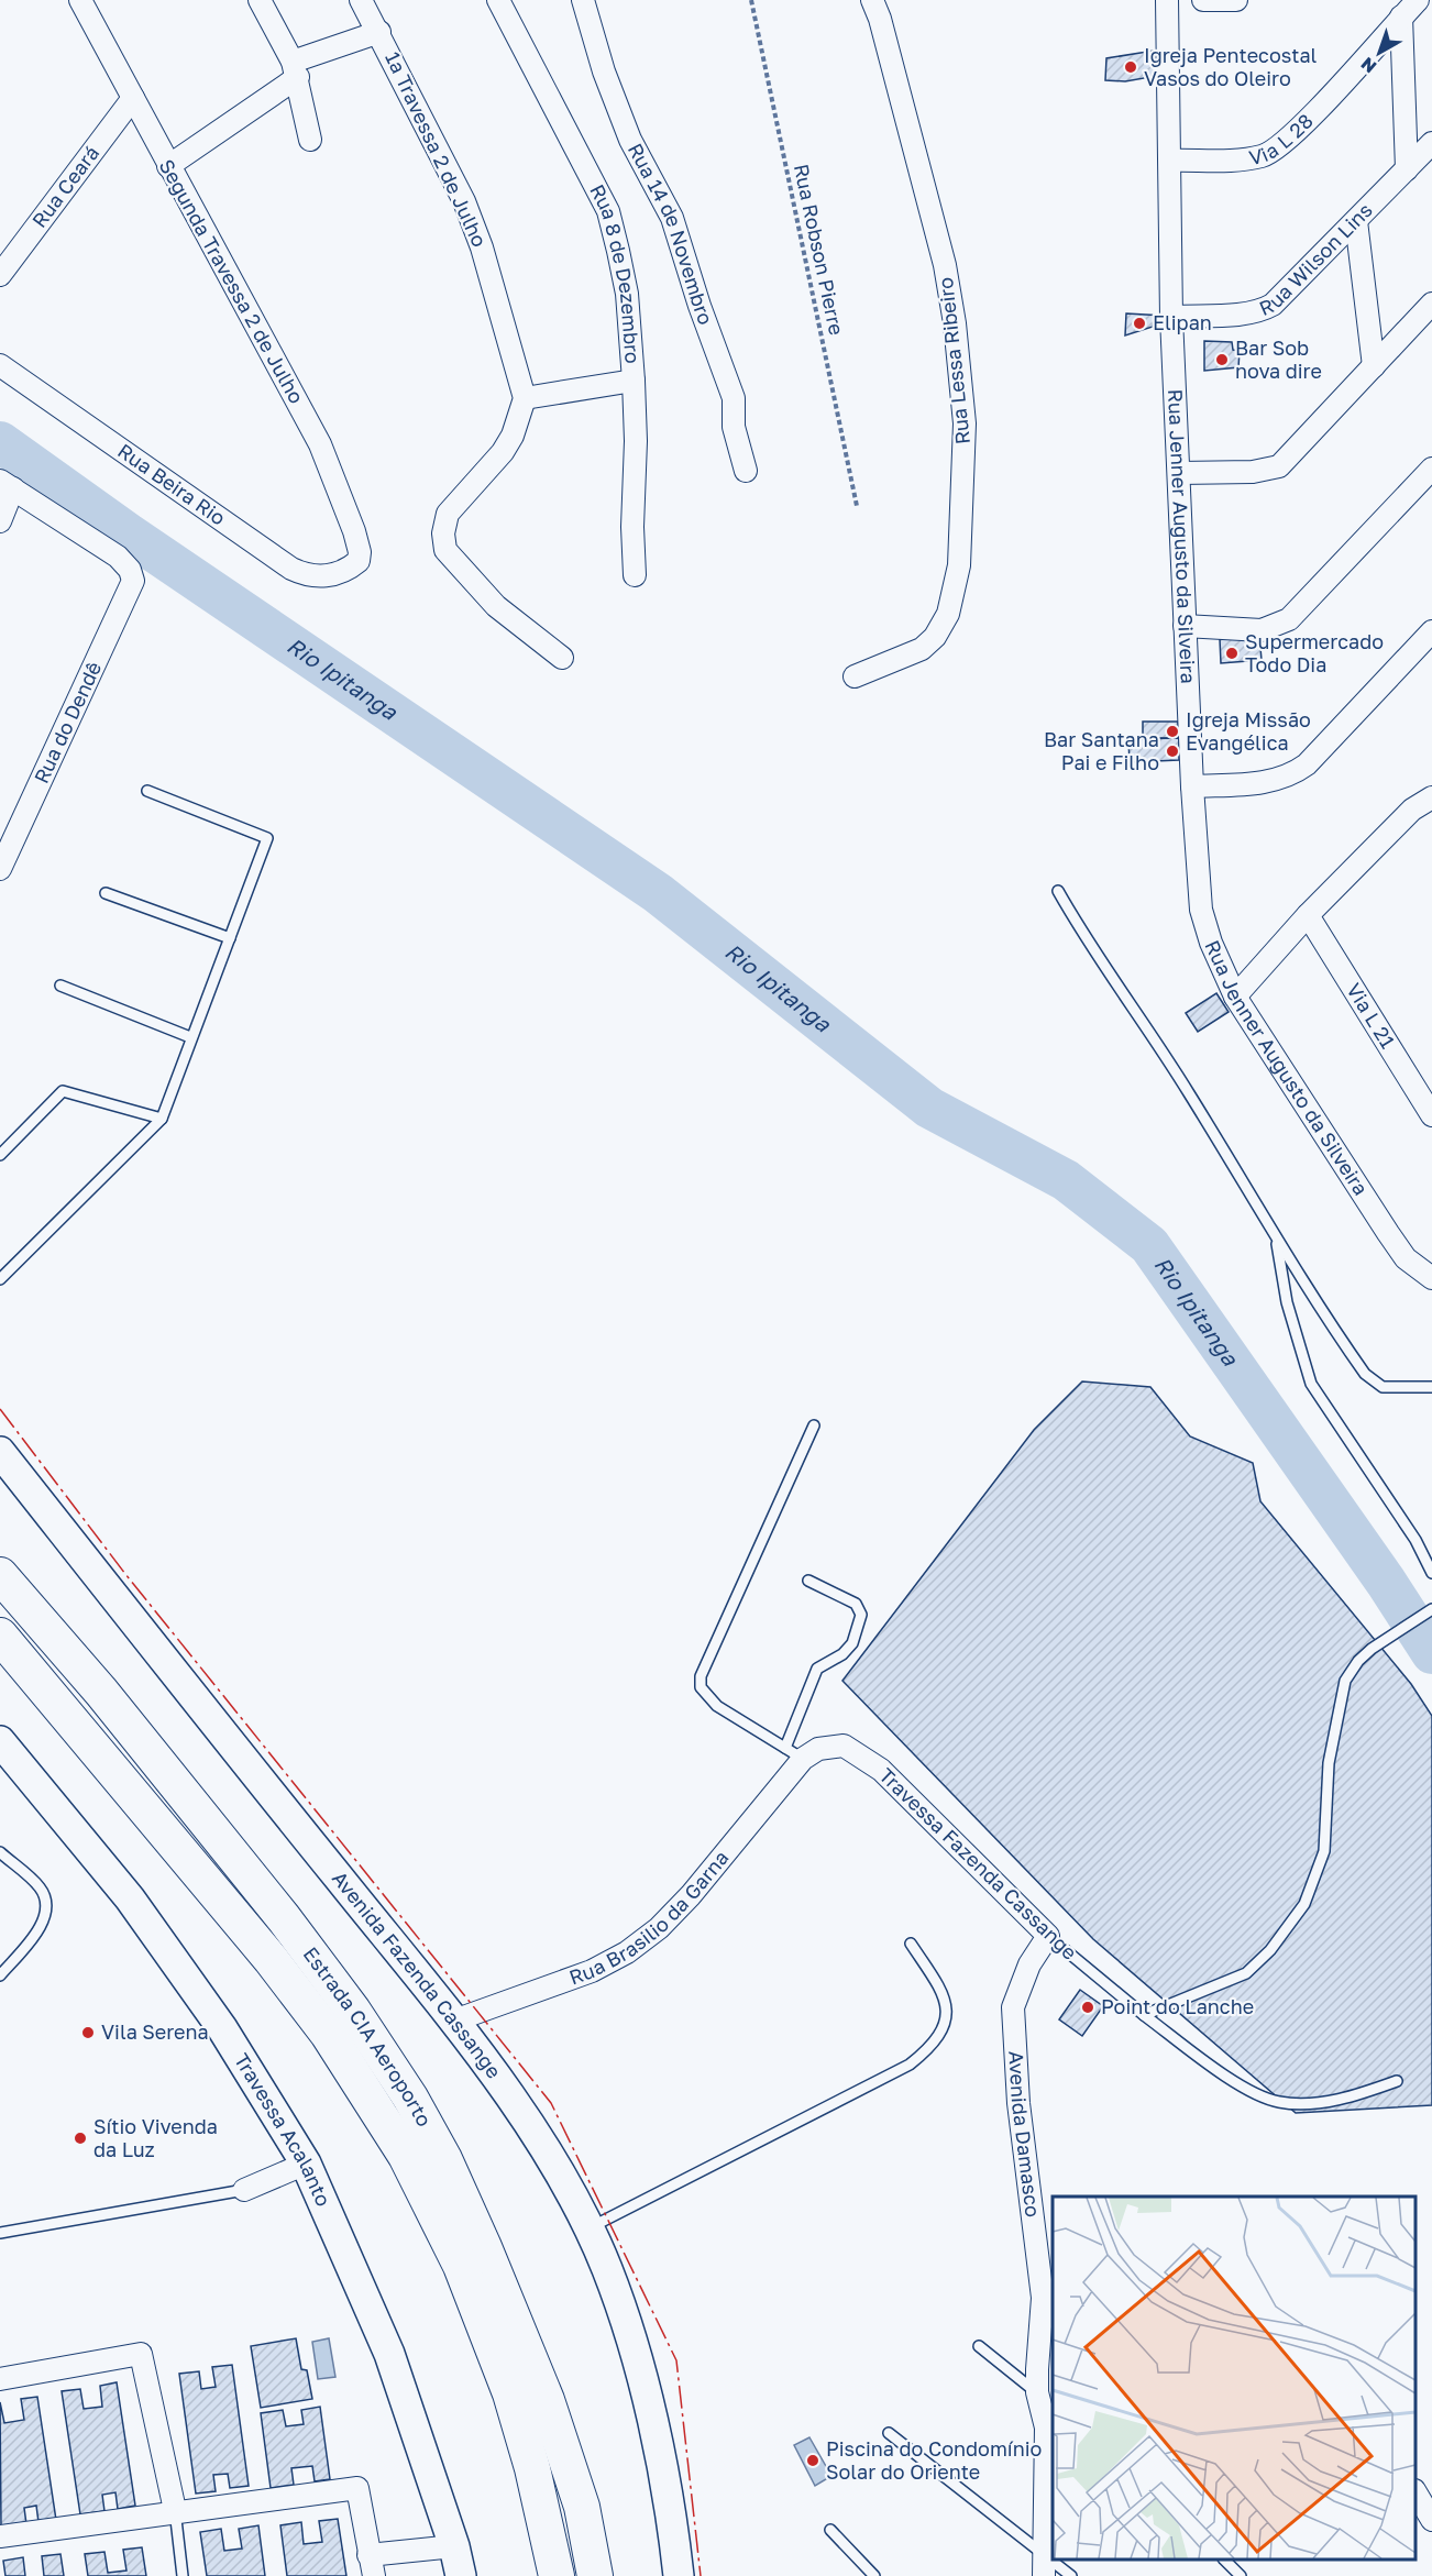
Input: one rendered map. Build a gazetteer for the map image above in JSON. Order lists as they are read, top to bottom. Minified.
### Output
{"streets":{"highway":["Estrada CIA Aeroporto"],"main road":["Avenida Fazenda Cassange","Travessa Acalanto"],"street":["Via L 28","1ª Travessa 2 de Julho","Rua Ceará","Rua 14 de Novembro","Rua Wilson Lins","Rua 8 de Dezembro","Segunda Travessa 2 de Julho","Rua Lessa Ribeiro","Rua Beira Rio","Rua Jenner Augusto da Silveira","Rua do Dendê","Via L 21","Travessa Fazenda Cassange","Rua Brasilio da Garna","Avenida Damasco"],"path":["Rua Robson Pierre"]},"crossings":[["Via L 28","Rua Jenner Augusto da Silveira"],["Rua Ceará","Segunda Travessa 2 de Julho"],["Rua Wilson Lins","Rua Jenner Augusto da Silveira"],["Segunda Travessa 2 de Julho","Rua Beira Rio"],["Travessa Fazenda Cassange","Rua Brasilio da Garna"],["Travessa Fazenda Cassange","Avenida Damasco"],["Rua Brasilio da Garna","Avenida Fazenda Cassange"]],"water":["Rio Ipitanga"],"places":["Igreja Pentecostal Vasos do Oleiro","Elipan","Bar Sob nova dire","Supermercado Todo Dia","Igreja Missão Evangélica","Bar Santana Pai e Filho","Point do Lanche","Vila Serena","Sítio Vivenda da Luz","Piscina do Condomínio Solar do Oriente"],"north":"bottom left"}
